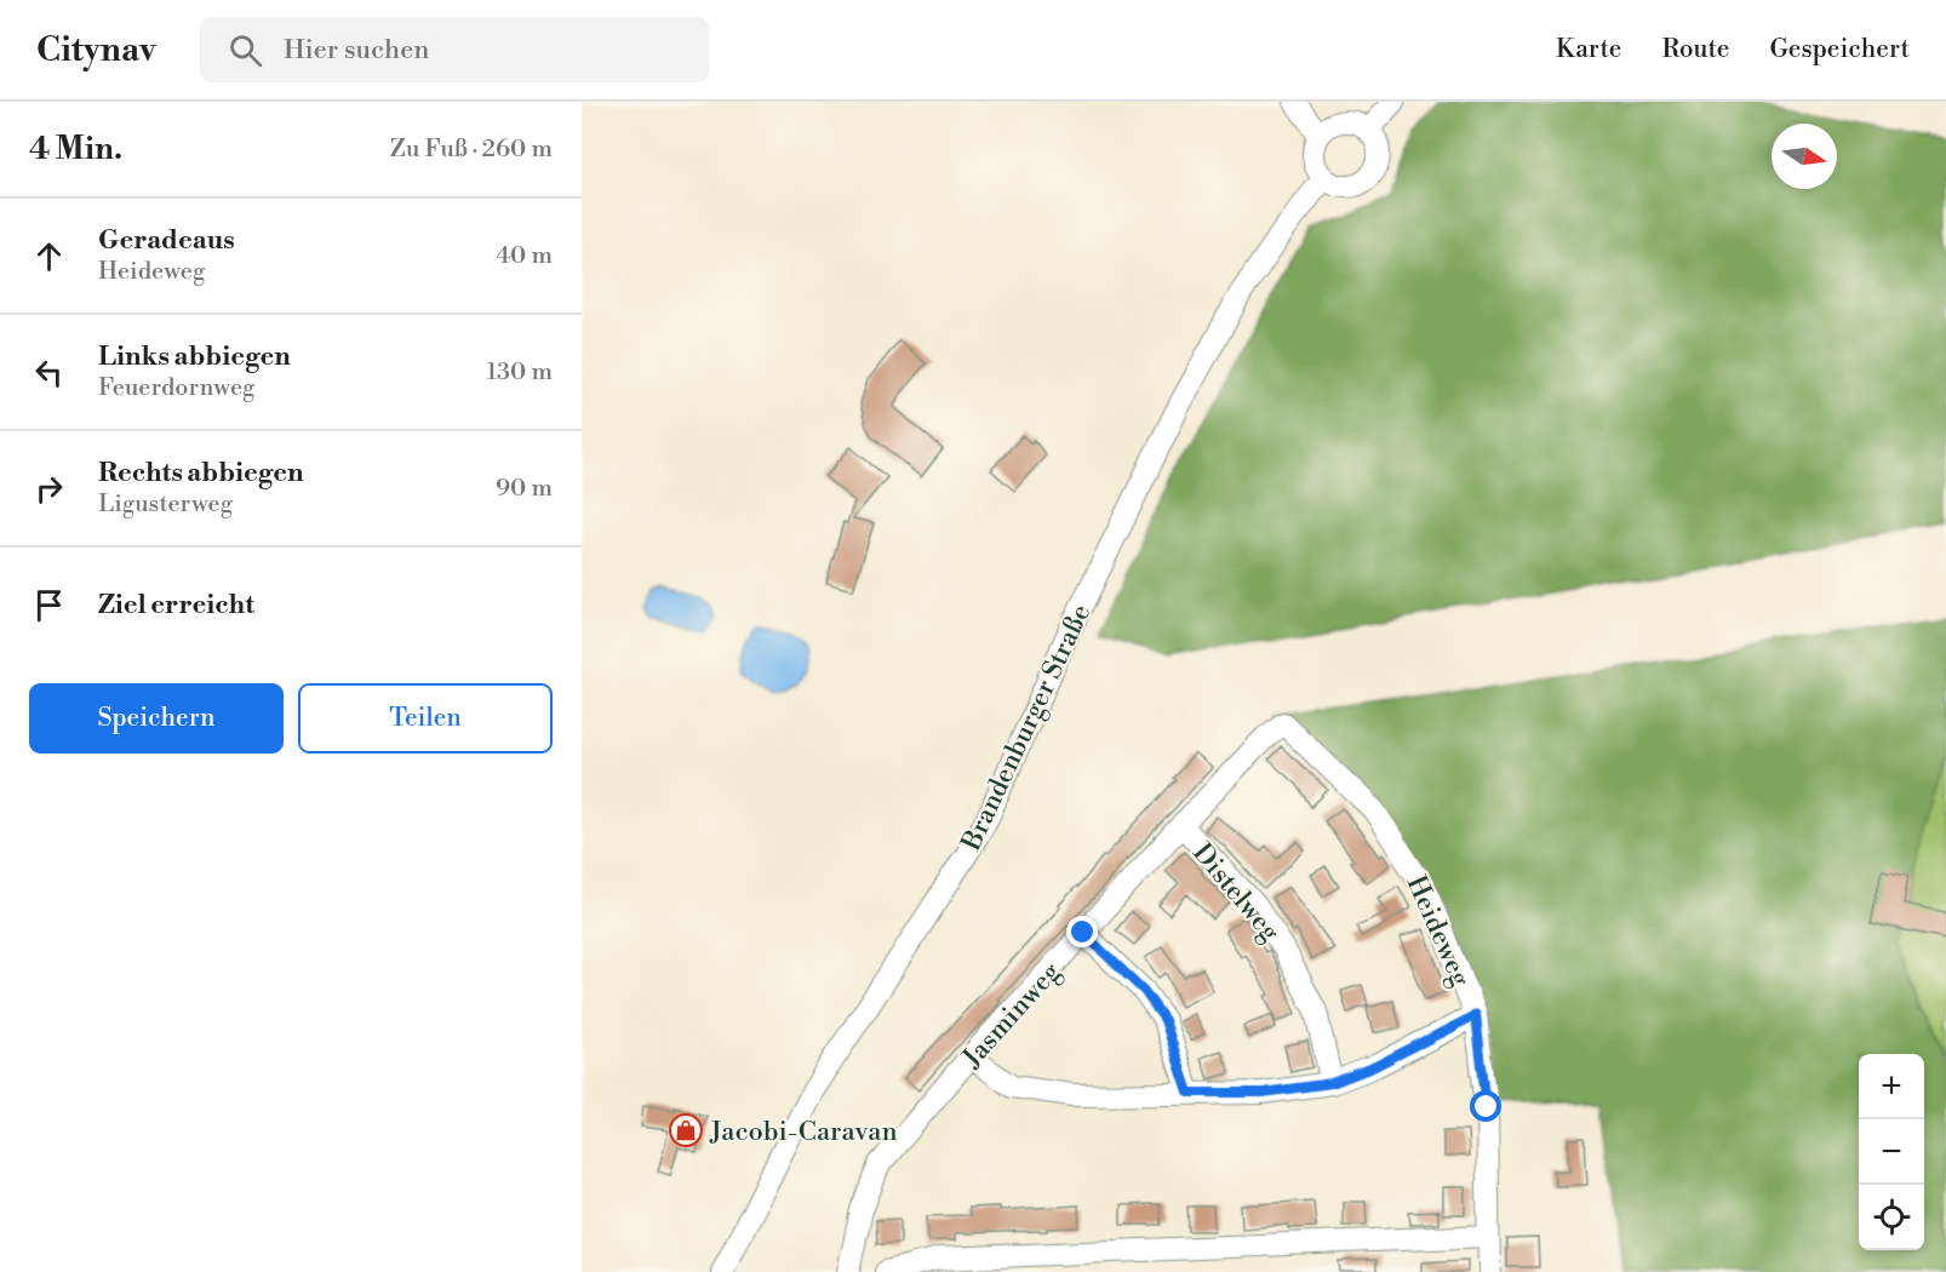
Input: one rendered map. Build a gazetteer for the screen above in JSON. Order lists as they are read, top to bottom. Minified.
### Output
{"streets":{"street":["Brandenburger Straße","Distelweg","Heideweg","Jasminweg"]},"crossings":[["Distelweg","Jasminweg"],["Heideweg","Jasminweg"]],"places":{"shop":["Jacobi-Caravan"]},"north":"right","page":{"header":"Citynav","search":"Hier suchen","nav":["Karte","Route","Gespeichert"],"heading":["4 Min.","Zu Fuß · 260 m"],"list":[["Geradeaus","Heideweg","40 m"],["Links abbiegen","Feuerdornweg","130 m"],["Rechts abbiegen","Ligusterweg","90 m"],"Ziel erreicht"],"buttons":["Speichern","Teilen"],"map_buttons":["+","−"]}}
